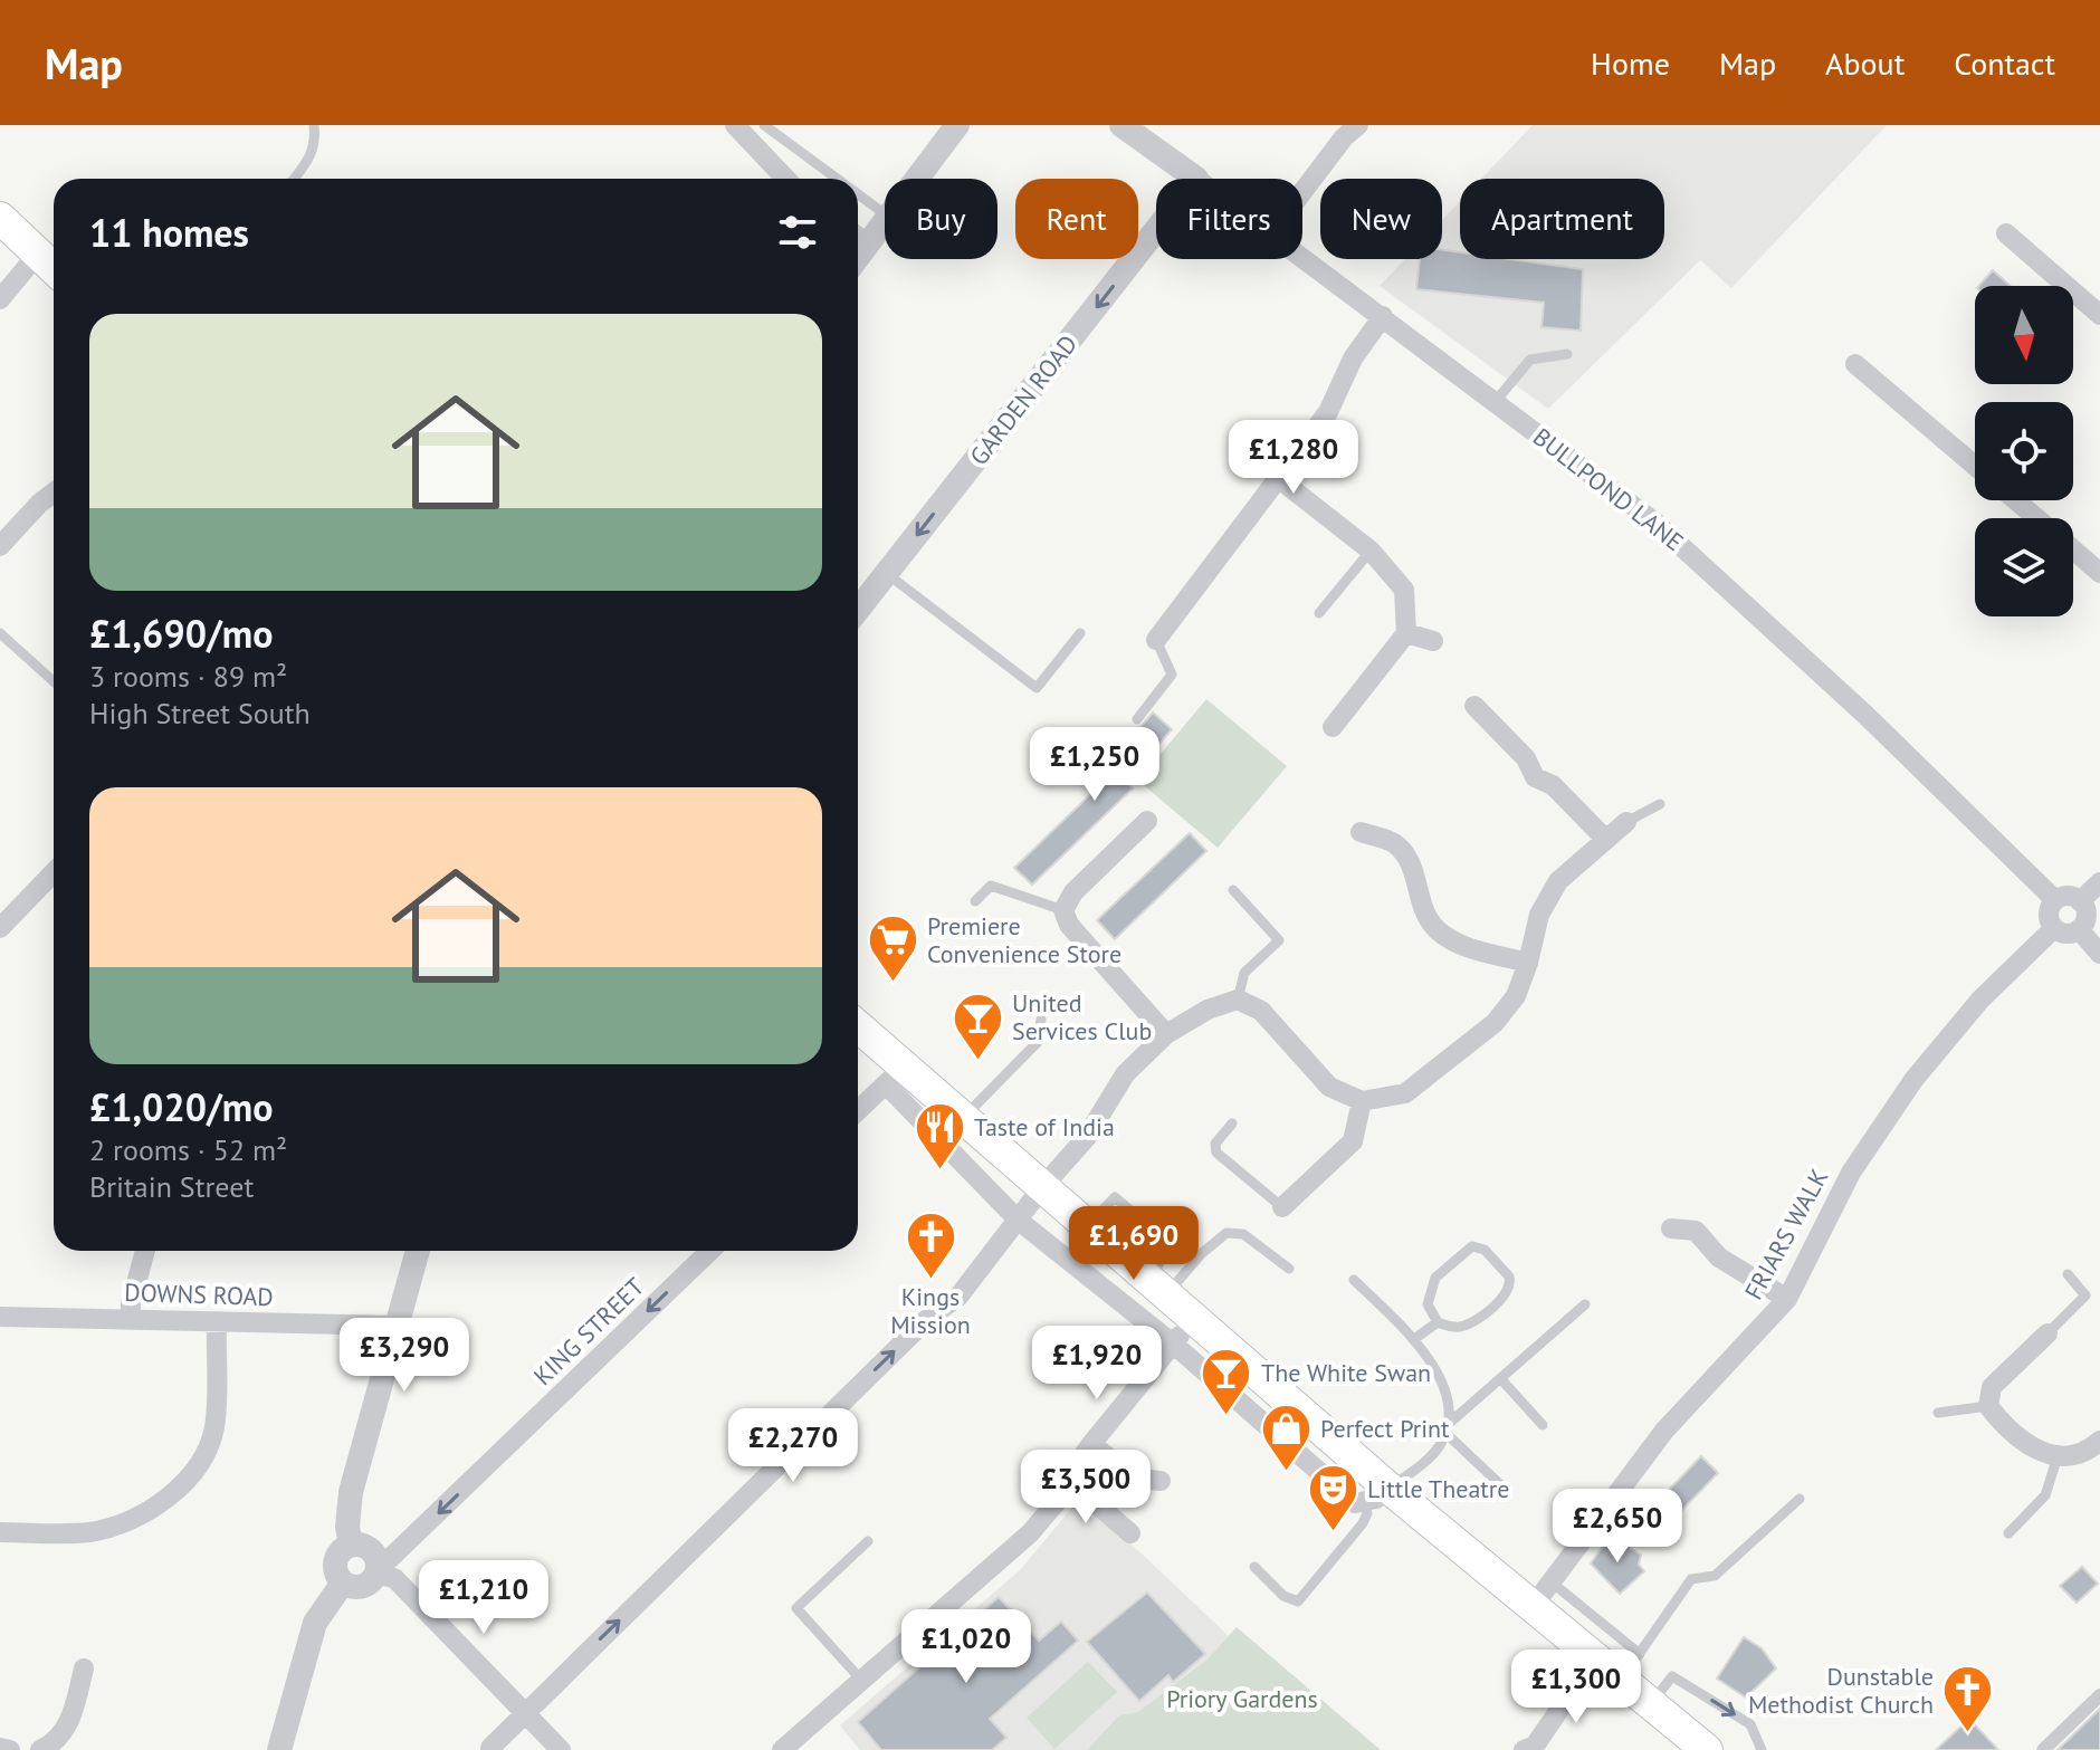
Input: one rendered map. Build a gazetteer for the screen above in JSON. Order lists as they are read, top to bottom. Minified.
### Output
{"streets":{"street":["GARDEN ROAD","BULLPOND LANE","FRIARS WALK","DOWNS ROAD","KING STREET"]},"crossings":[["BULLPOND LANE","FRIARS WALK"]],"one_way":["GARDEN ROAD","KING STREET"],"parks":["Priory Gardens"],"places":{"supermarket":["Premiere Convenience Store"],"bar":["United Services Club","The White Swan"],"restaurant":["Taste of India"],"church":["Kings Mission","Dunstable Methodist Church"],"shop":["Perfect Print"],"theatre":["Little Theatre"]},"north":"bottom","page":{"header":"Map","nav":["Home","Map","About","Contact"],"chip":["Buy","Rent","Filters","New","Apartment"],"heading":"11 homes","list":[{"name":"£1,690/mo","note":"3 rooms · 89 m² · High Street South"},{"name":"£1,020/mo","note":"2 rooms · 52 m² · Britain Street"}],"price":["£1,280","£1,250","£1,690","£3,290","£1,920","£2,270","£3,500","£2,650","£1,210","£1,020","£1,300"]}}
